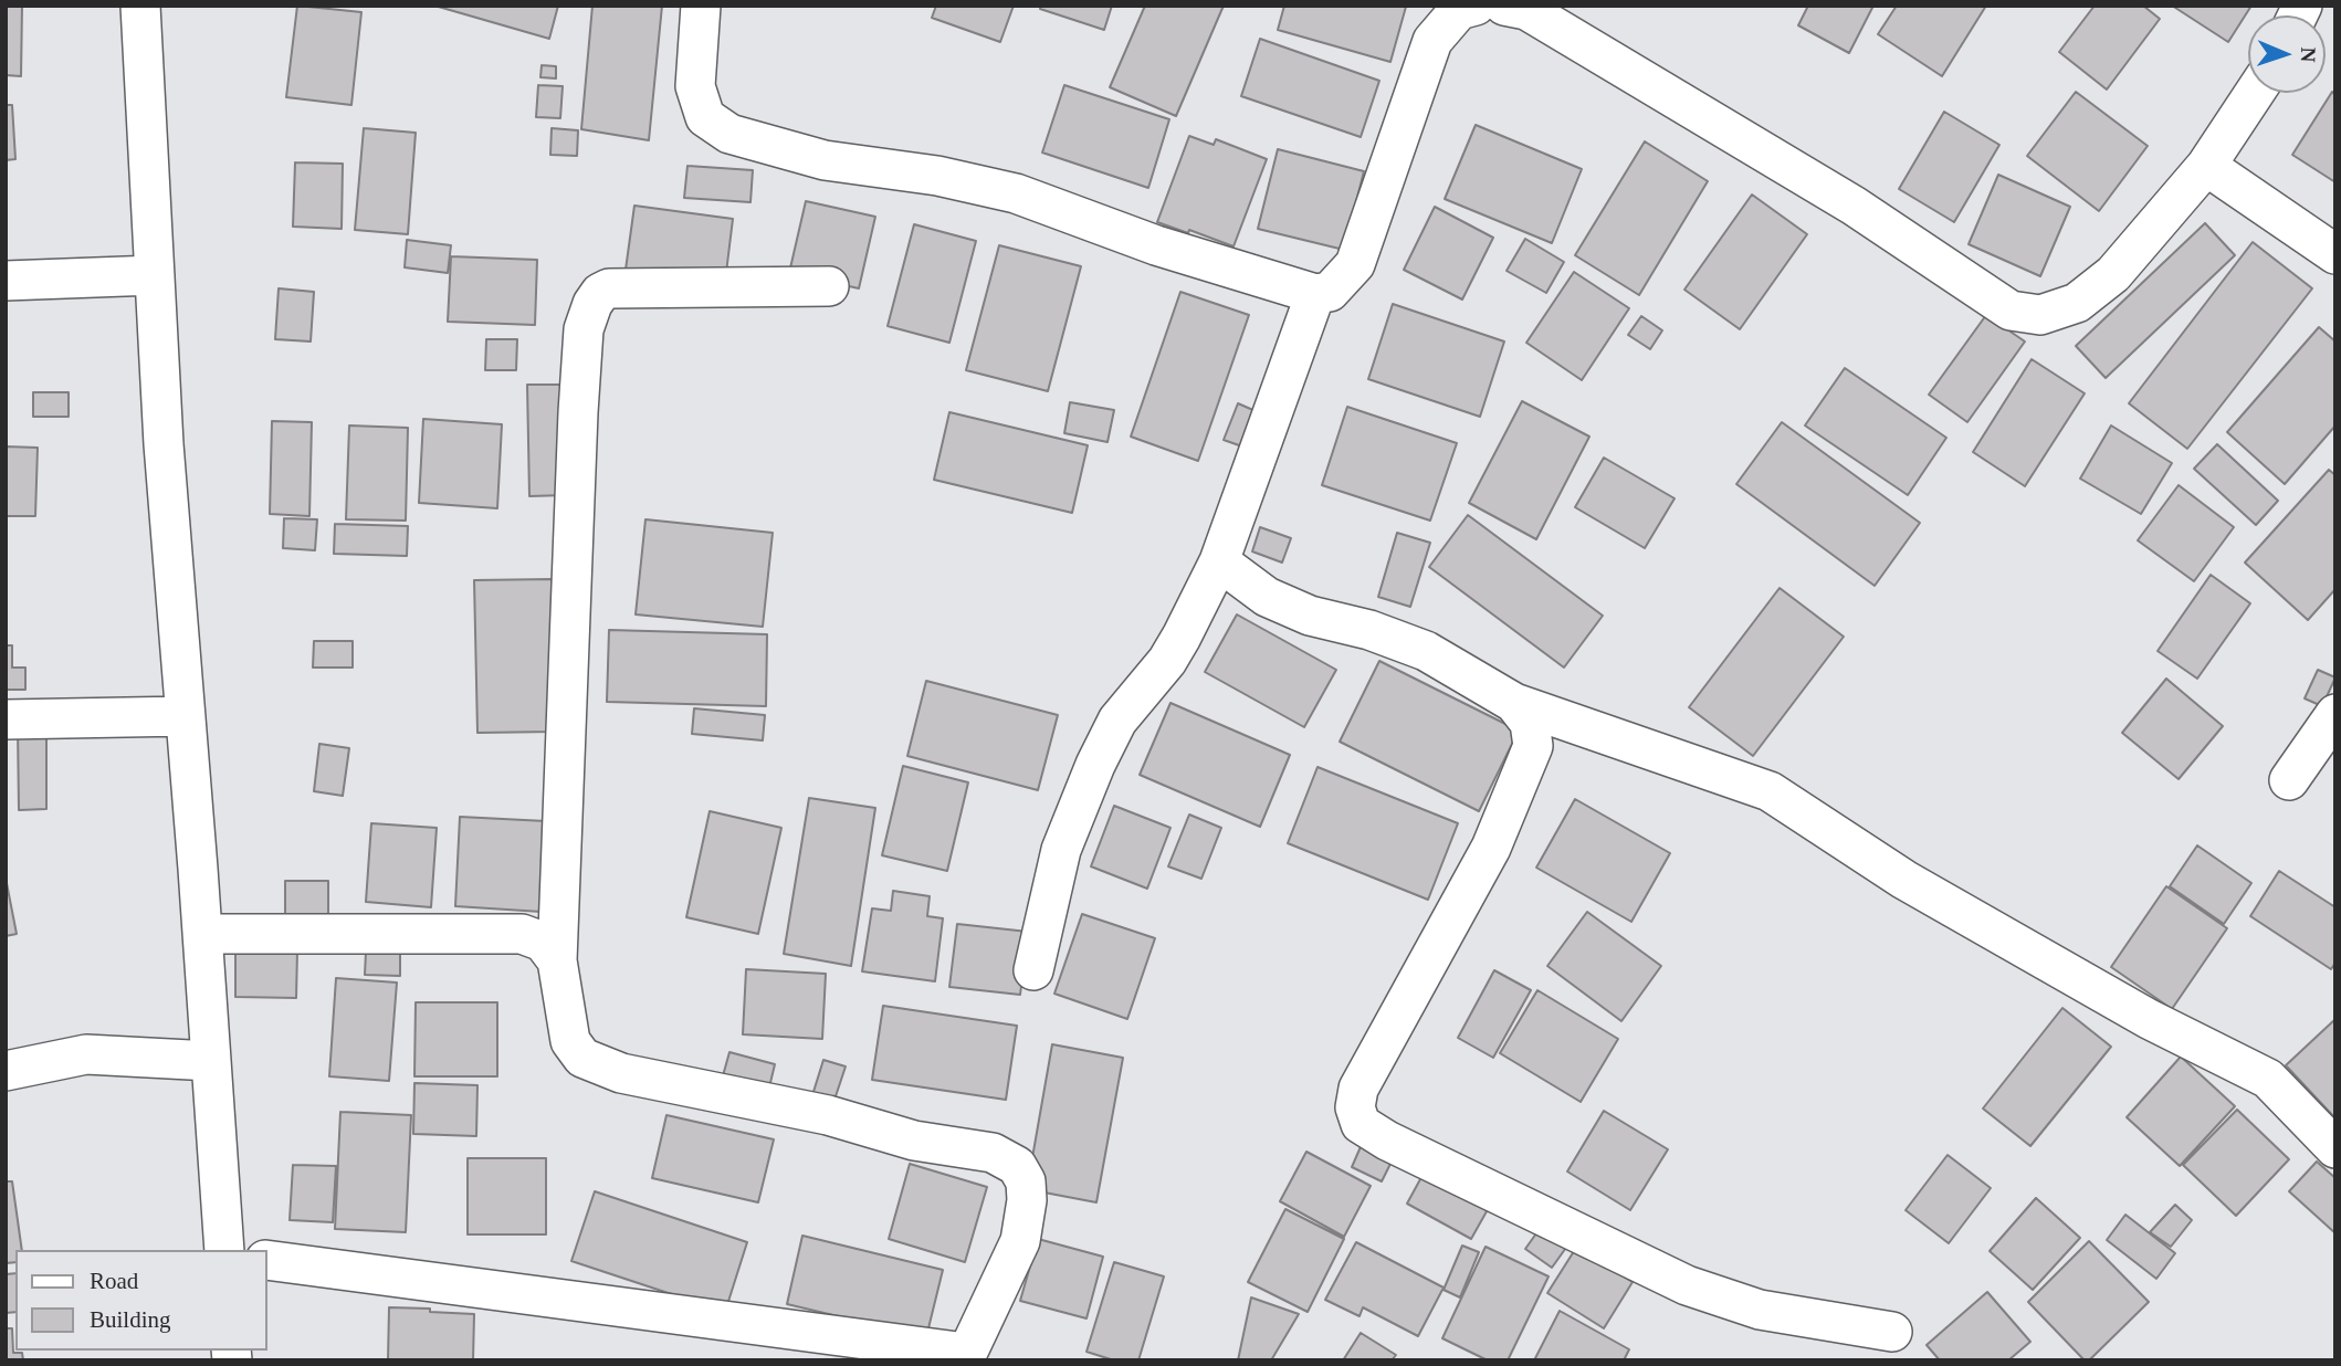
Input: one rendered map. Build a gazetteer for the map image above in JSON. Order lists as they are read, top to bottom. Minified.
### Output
{"legend":["Road","Building"],"north":"right"}
